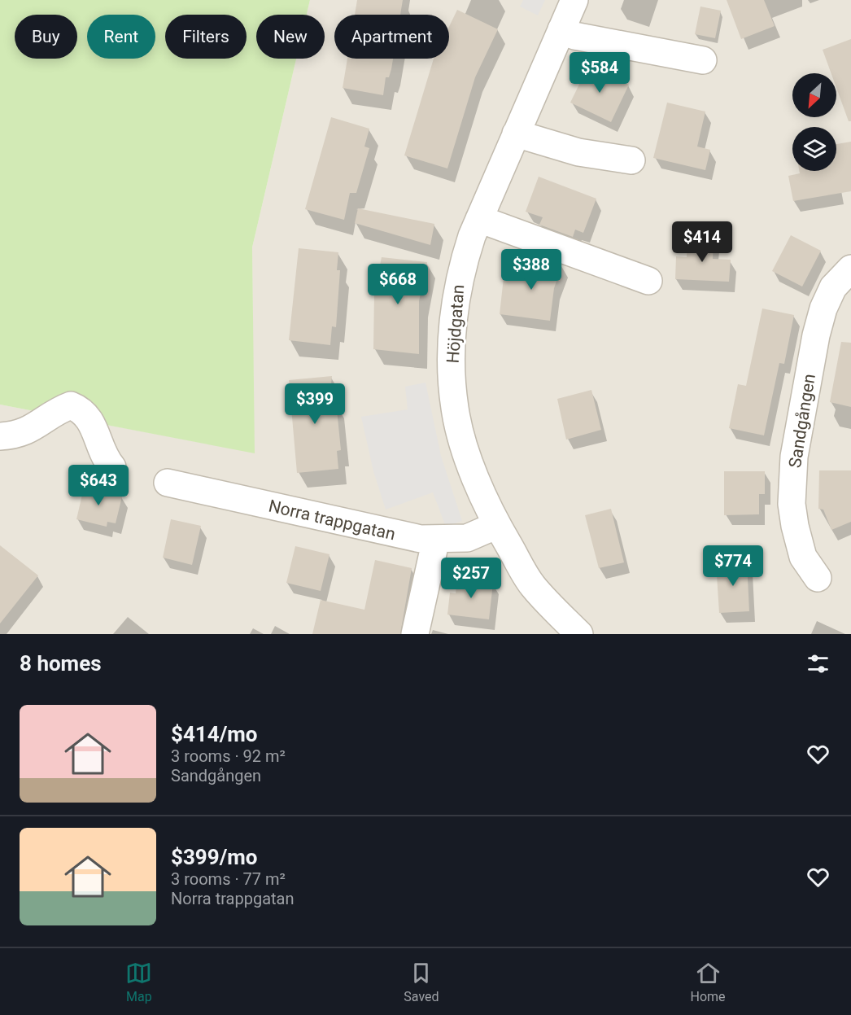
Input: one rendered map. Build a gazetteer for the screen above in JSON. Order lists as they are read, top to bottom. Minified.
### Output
{"streets":{"street":["Höjdgatan","Sandgången","Norra trappgatan"]},"crossings":[["Höjdgatan","Norra trappgatan"]],"north":"bottom left","page":{"chip":["Buy","Rent","Filters","New","Apartment"],"price":["$584","$414","$388","$668","$399","$643","$774","$257"],"heading":"8 homes","list":[{"name":"$414/mo","note":"3 rooms · 92 m² · Sandgången"},{"name":"$399/mo","note":"3 rooms · 77 m² · Norra trappgatan"}],"tabs":["Map","Saved","Home"]}}
